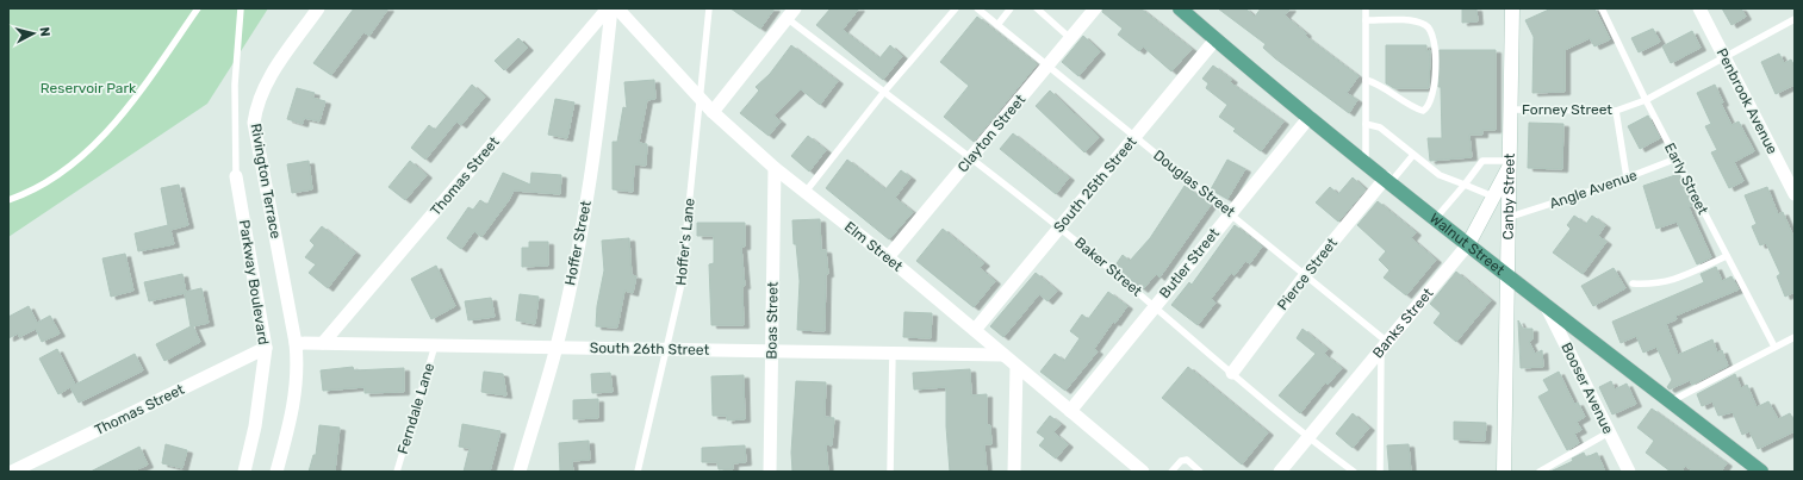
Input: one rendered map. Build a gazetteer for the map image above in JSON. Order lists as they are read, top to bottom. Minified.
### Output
{"streets":{"main road":["Canby Street","Walnut Street","Banks Street"],"street":["Penbrook Avenue","Clayton Street","Thomas Street","Rivington Terrace","South 25th Street","Hoffer Street","Elm Street","Butler Street","Pierce Street","Parkway Boulevard","Boas Street","South 26th Street","Booser Avenue"],"lane":["Forney Street","Early Street","Douglas Street","Angle Avenue","Hoffer's Lane","Baker Street","Ferndale Lane"]},"crossings":[["Penbrook Avenue","Forney Street"],["Forney Street","Early Street"],["Forney Street","Canby Street"],["Clayton Street","Douglas Street"],["Clayton Street","Elm Street"],["Clayton Street","Baker Street"],["Thomas Street","Parkway Boulevard"],["Thomas Street","South 26th Street"],["Early Street","Angle Avenue"],["Rivington Terrace","South 26th Street"],["Douglas Street","South 25th Street"],["Douglas Street","Butler Street"],["Douglas Street","Pierce Street"],["Douglas Street","Banks Street"],["South 25th Street","Walnut Street"],["South 25th Street","Elm Street"],["South 25th Street","Baker Street"],["Angle Avenue","Canby Street"],["Canby Street","Walnut Street"],["Canby Street","Banks Street"],["Hoffer's Lane","Elm Street"],["Hoffer's Lane","South 26th Street"],["Hoffer Street","South 26th Street"],["Walnut Street","Butler Street"],["Walnut Street","Pierce Street"],["Walnut Street","Banks Street"],["Walnut Street","Booser Avenue"],["Elm Street","Butler Street"],["Elm Street","Boas Street"],["Elm Street","South 26th Street"],["Butler Street","Baker Street"],["Baker Street","Pierce Street"],["Baker Street","Banks Street"],["Boas Street","South 26th Street"],["South 26th Street","Ferndale Lane"]],"parks":["Reservoir Park"],"north":"right"}
